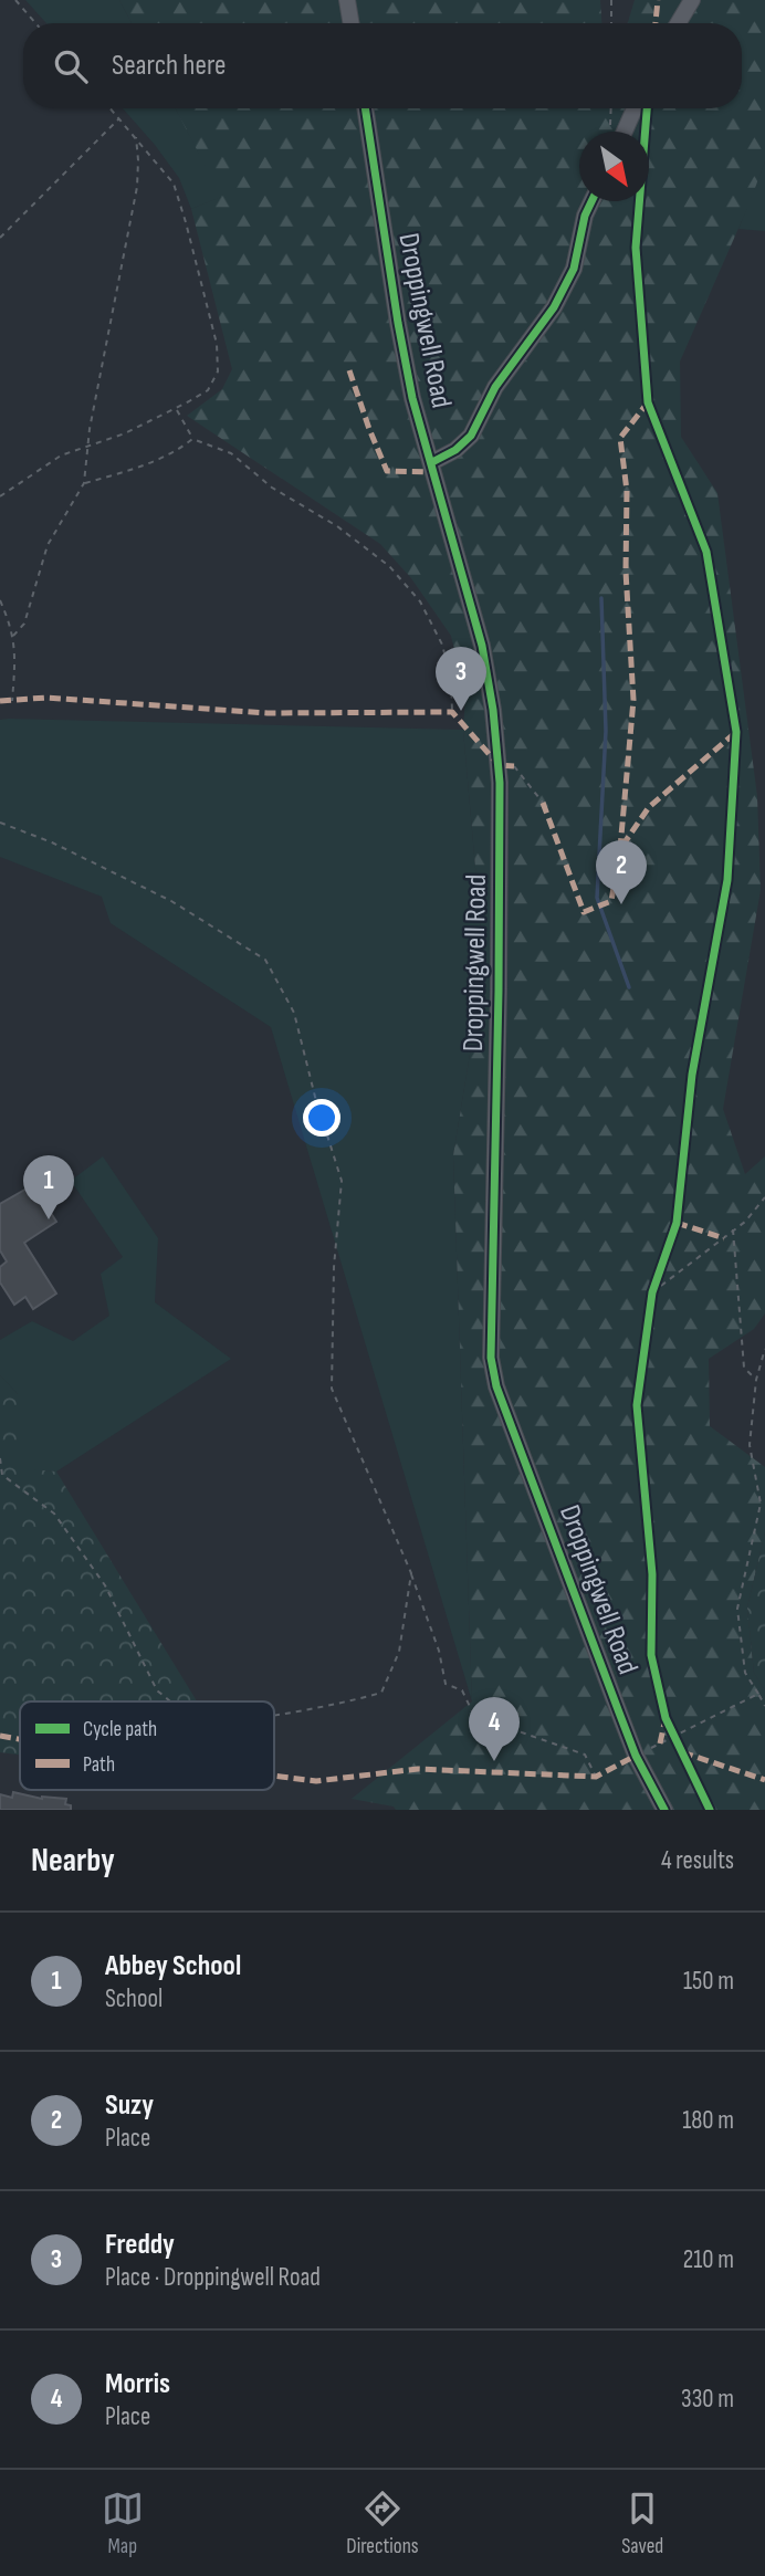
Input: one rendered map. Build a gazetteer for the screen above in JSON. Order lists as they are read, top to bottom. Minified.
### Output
{"streets":{"street":["Droppingwell Road"]},"legend":["Cycle path","Path"],"north":"bottom right","page":{"search":"Search here","pins":["3","2","1","4"],"heading":["Nearby","4 results"],"list":[{"mark":"1","name":"Abbey School","note":"School","value":"150 m"},{"mark":"2","name":"Suzy","note":"Place","value":"180 m"},{"mark":"3","name":"Freddy","note":"Place · Droppingwell Road","value":"210 m"},{"mark":"4","name":"Morris","note":"Place","value":"330 m"}],"nav":["Map","Directions","Saved"]}}
